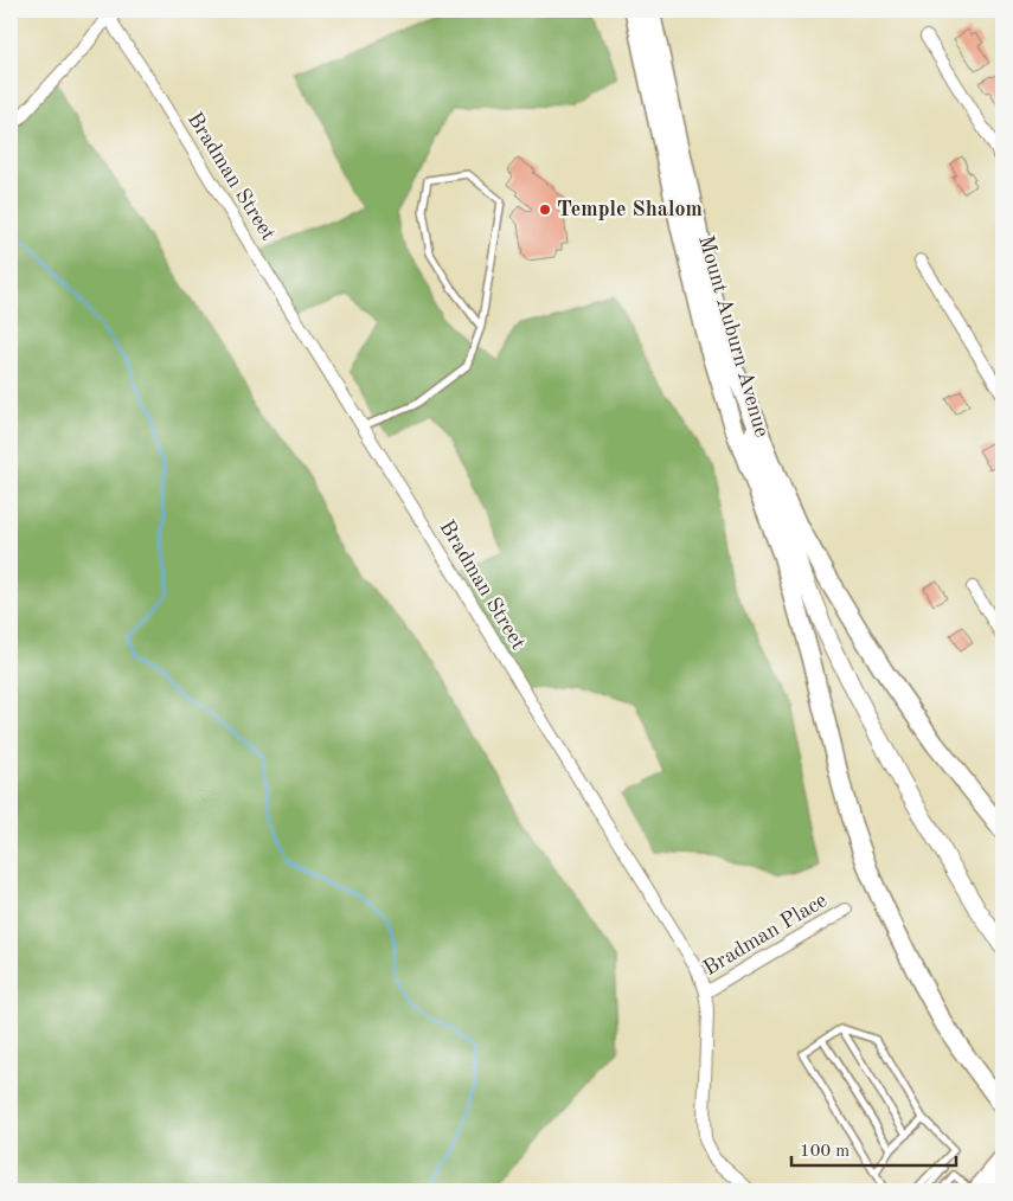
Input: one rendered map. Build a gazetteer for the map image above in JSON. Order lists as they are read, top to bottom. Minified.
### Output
{"streets":{"main road":["Mount Auburn Avenue"],"street":["Bradman Street","Bradman Place"]},"crossings":[["Bradman Street","Bradman Place"]],"places":["Temple Shalom"],"scale_bar":"100 m"}
